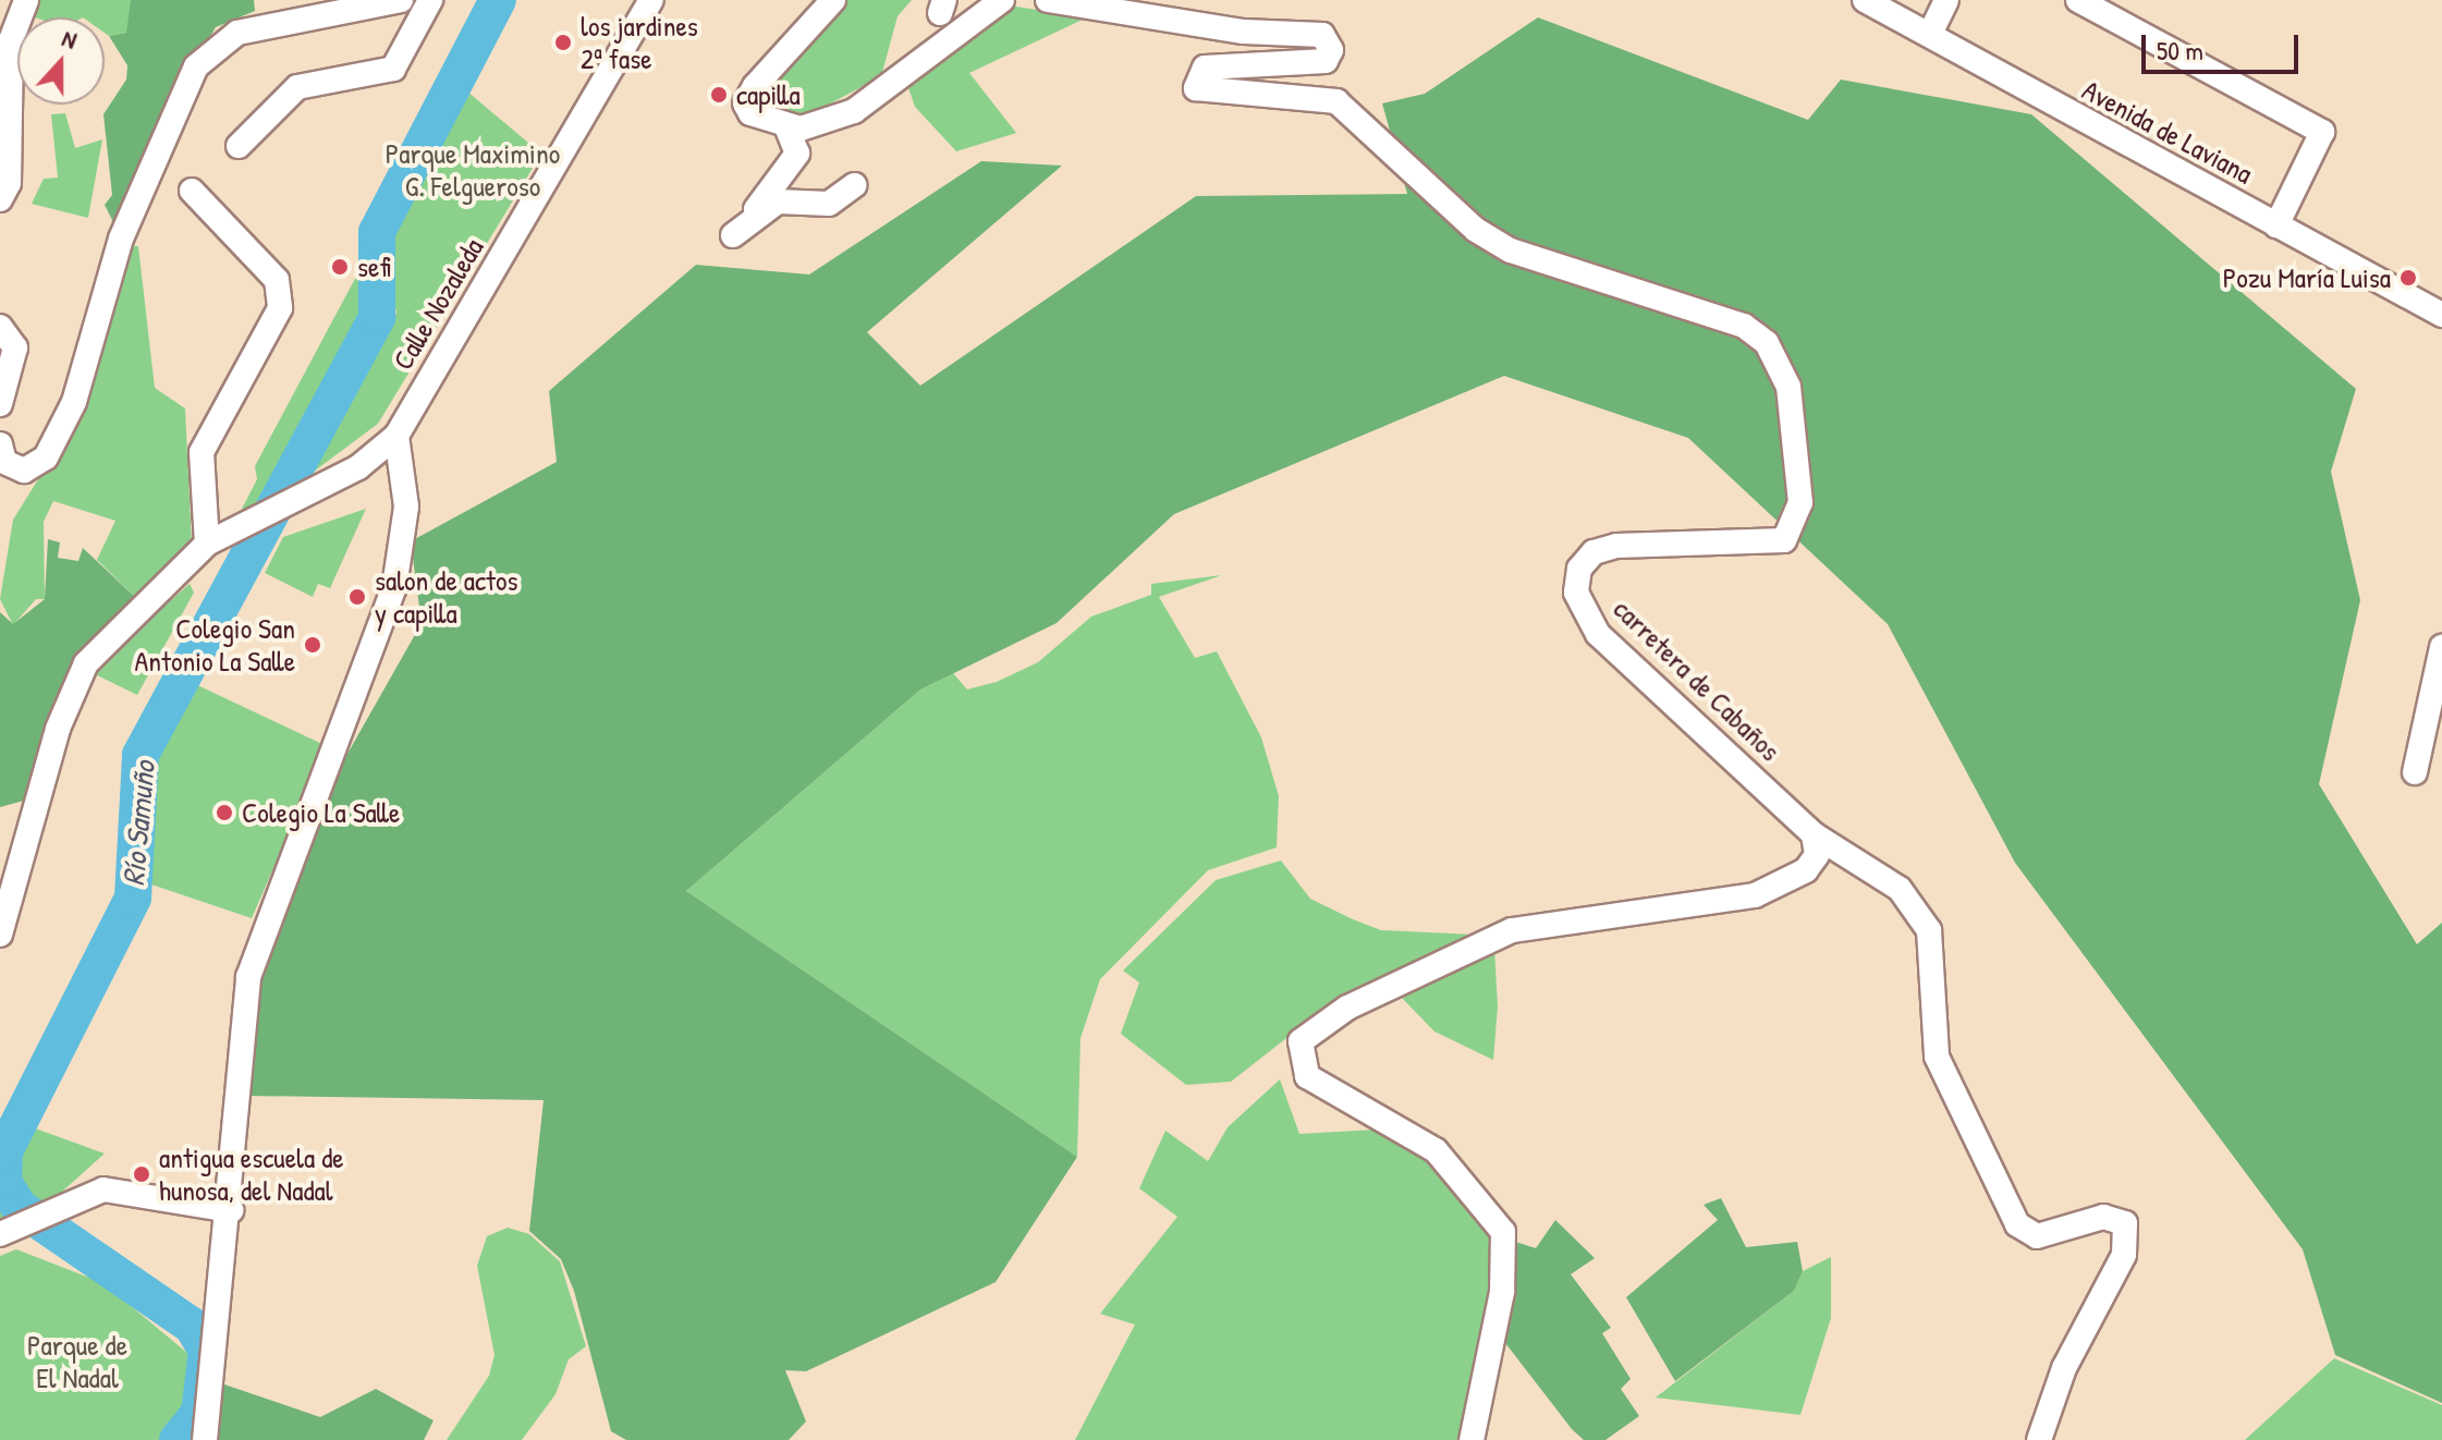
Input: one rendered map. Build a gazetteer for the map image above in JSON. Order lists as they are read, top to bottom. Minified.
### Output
{"streets":{"street":["Avenida de Laviana","Calle Nozaleda","carretera de Cabaños"]},"water":["Río Samuño"],"parks":["Parque Maximino G. Felgueroso","Parque de El Nadal"],"places":["los jardines 2ª fase","capilla","sefi","Pozu María Luisa","salon de actos y capilla","Colegio San Antonio La Salle","Colegio La Salle","antigua escuela de hunosa, del Nadal"],"scale_bar":"50 m","north":"top"}
